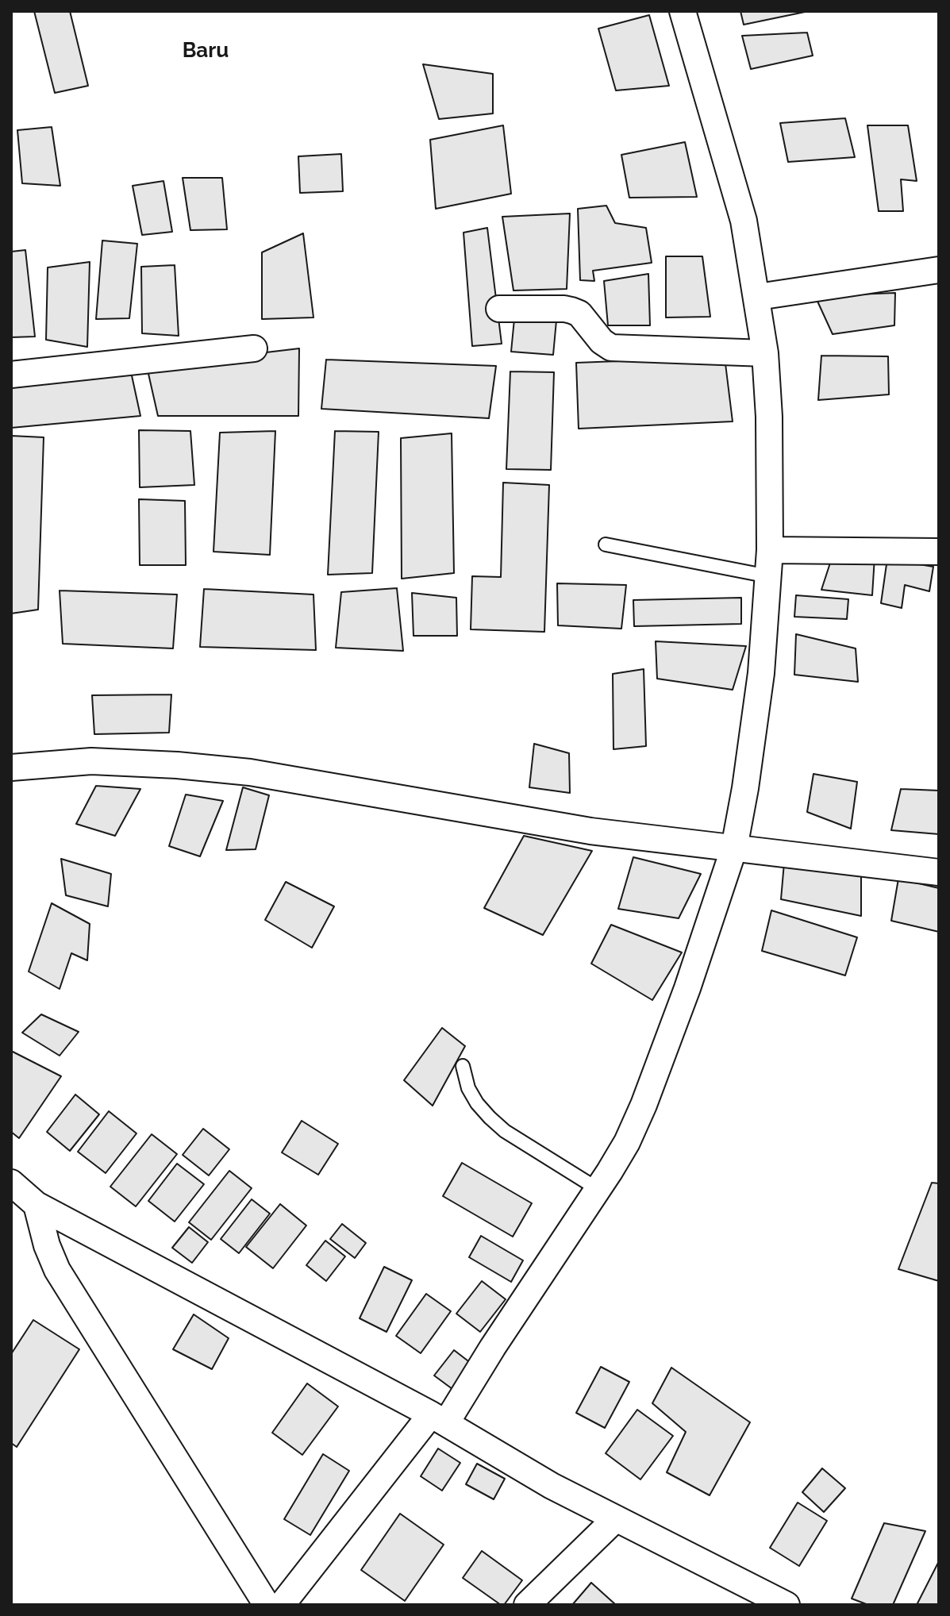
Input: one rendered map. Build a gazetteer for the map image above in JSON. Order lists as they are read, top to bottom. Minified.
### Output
{"districts":["Baru"]}
